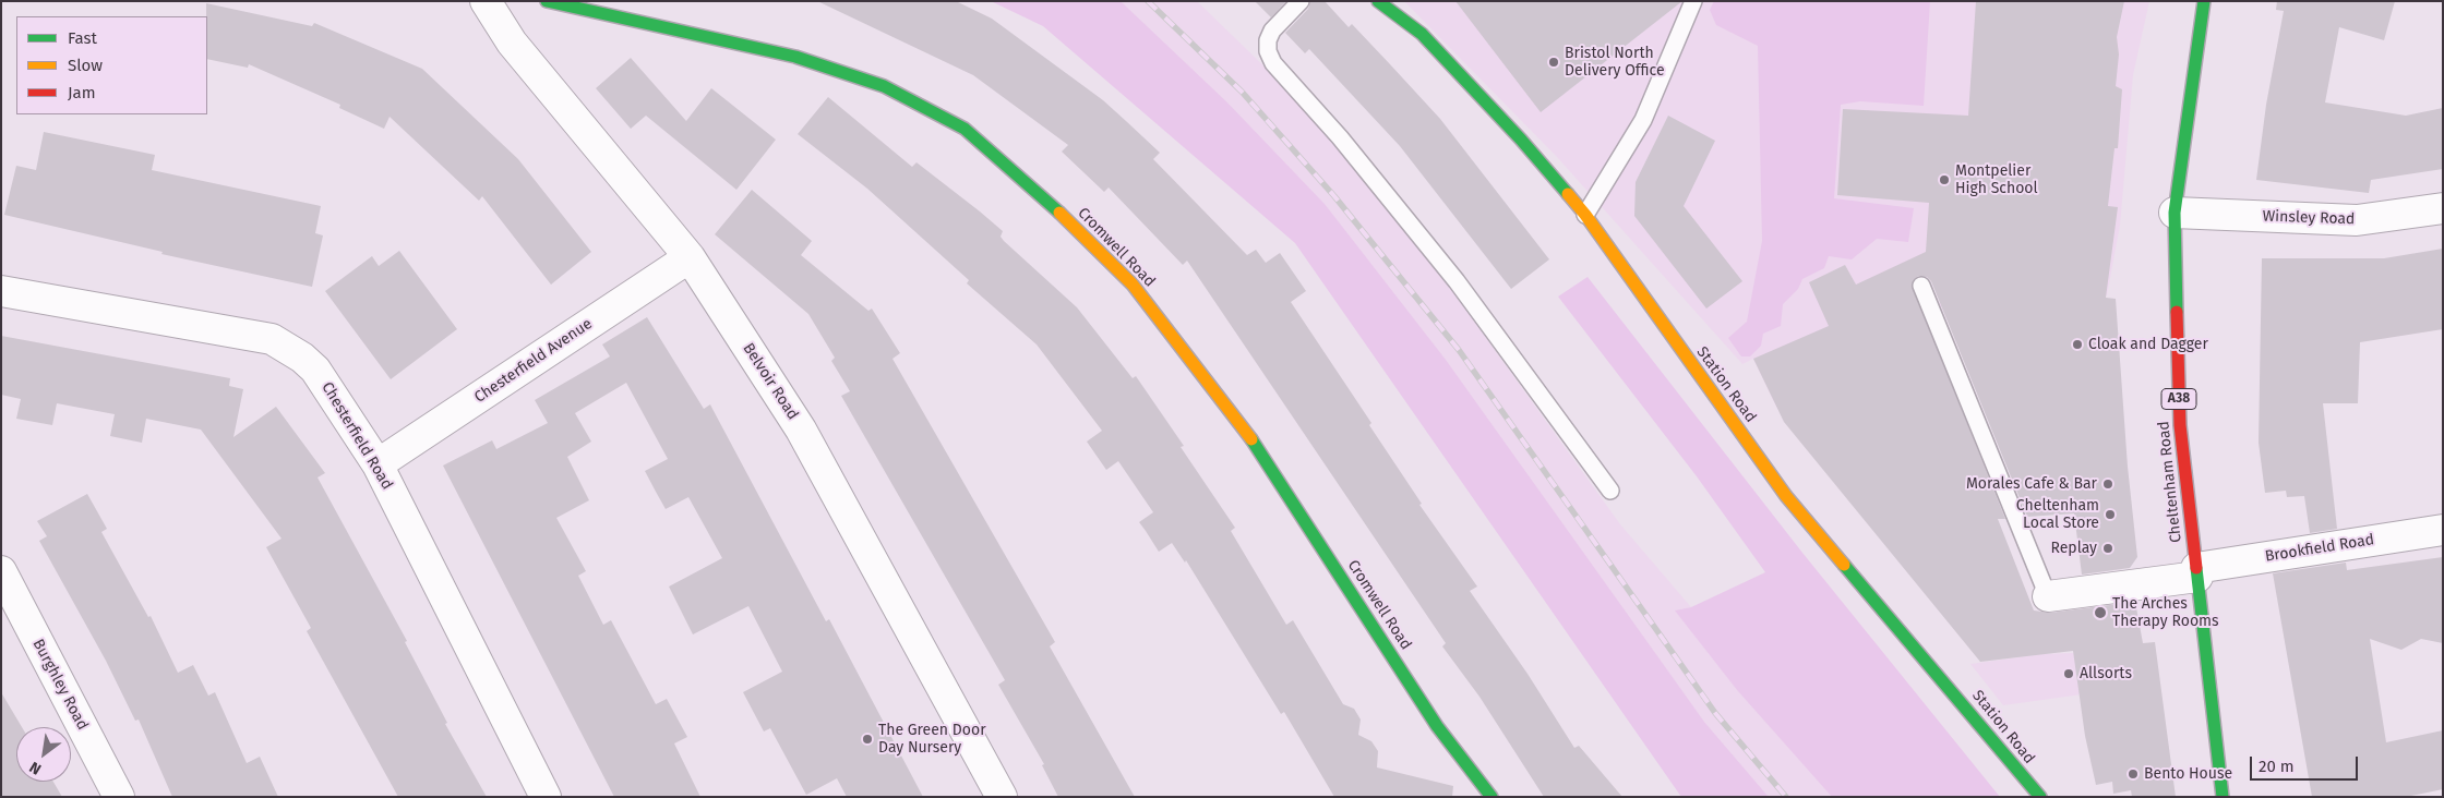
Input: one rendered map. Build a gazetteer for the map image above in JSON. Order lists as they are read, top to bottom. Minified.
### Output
{"streets":{"street":["Winsley Road","Cromwell Road","Chesterfield Avenue","Belvoir Road","Station Road","A38","Chesterfield Road","Cheltenham Road","Brookfield Road","Burghley Road"]},"crossings":[["Winsley Road","Cheltenham Road"],["Chesterfield Avenue","Belvoir Road"],["Chesterfield Avenue","Chesterfield Road"],["Cheltenham Road","Brookfield Road"]],"places":["Bristol North Delivery Office","Montpelier High School","Cloak and Dagger","Morales Cafe & Bar","Cheltenham Local Store","Replay","The Arches Therapy Rooms","Allsorts","The Green Door Day Nursery","Bento House"],"legend":["Fast","Slow","Jam"],"scale_bar":"20 m","north":"bottom left"}
